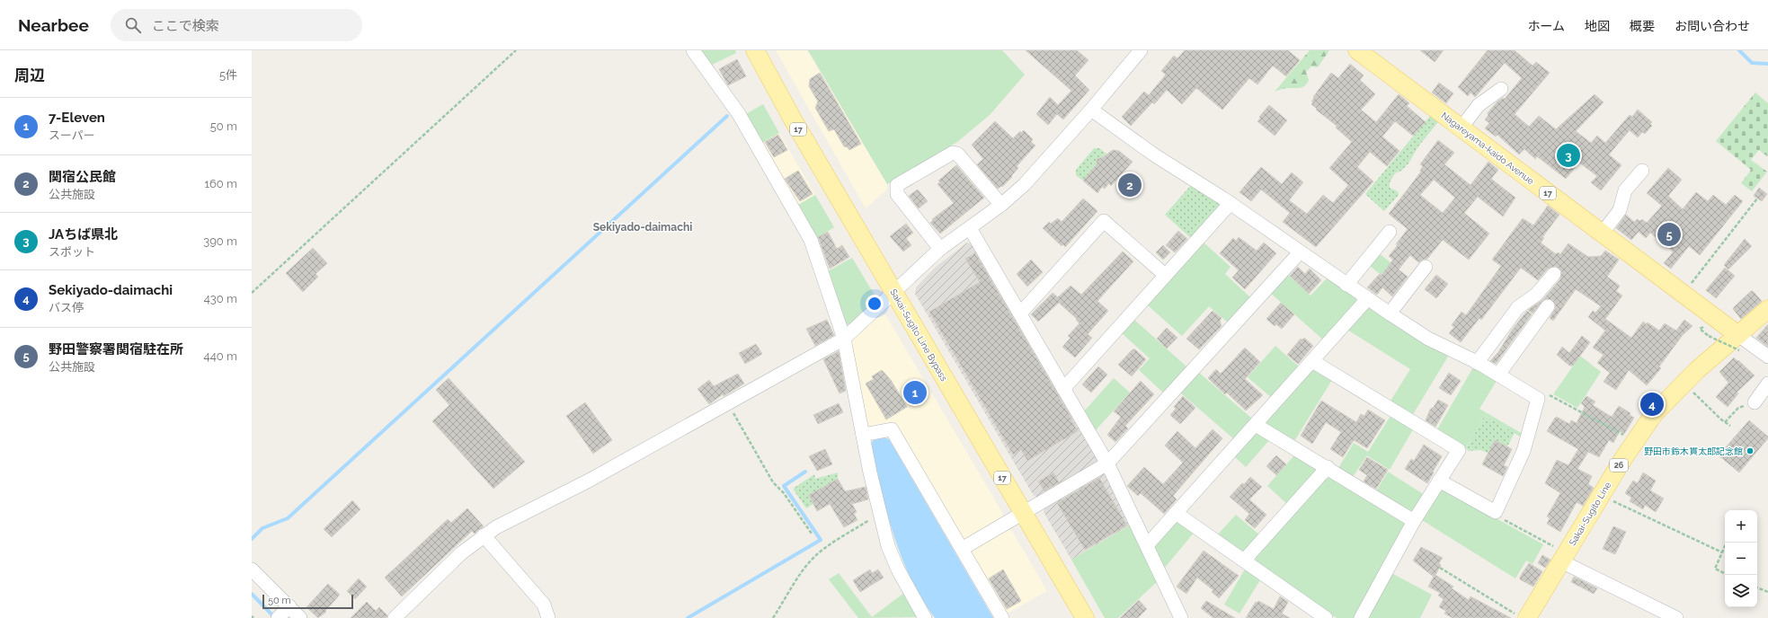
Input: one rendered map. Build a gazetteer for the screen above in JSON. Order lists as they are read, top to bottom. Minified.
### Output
{"streets":{"main road":["17","Nagareyama-kaido Avenue","Sakai-Sugito Line Bypass","26","Sakai-Sugito Line"]},"crossings":[["Nagareyama-kaido Avenue","Sakai-Sugito Line"]],"districts":["Sekiyado-daimachi"],"places":["野田市鈴木貫太郎記念館"],"scale_bar":"50 m","page":{"header":"Nearbee","search":"ここで検索","nav":["ホーム","地図","概要","お問い合わせ"],"heading":["周辺","5件"],"list":[{"mark":"1","name":"7-Eleven","note":"スーパー","value":"50 m"},{"mark":"2","name":"関宿公民館","note":"公共施設","value":"160 m"},{"mark":"3","name":"JAちば県北","note":"スポット","value":"390 m"},{"mark":"4","name":"Sekiyado-daimachi","note":"バス停","value":"430 m"},{"mark":"5","name":"野田警察署関宿駐在所","note":"公共施設","value":"440 m"}],"pins":["3","2","5","1","4"],"map_buttons":["+","−"],"scale":"50 m"}}
